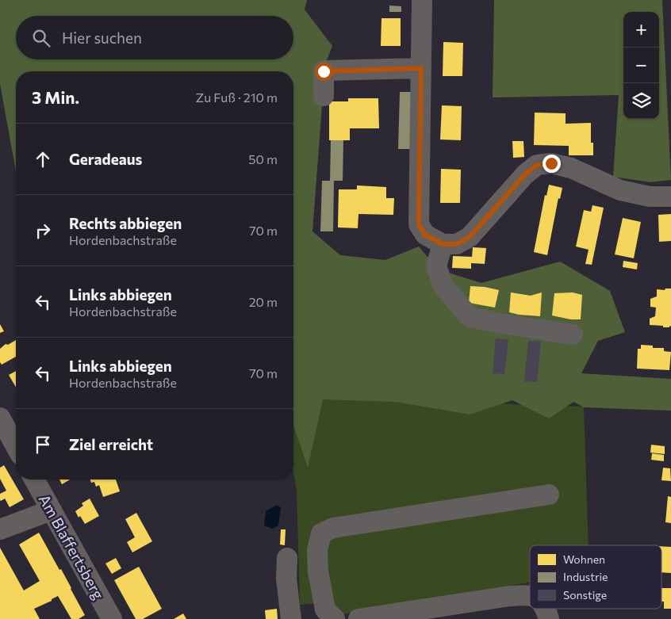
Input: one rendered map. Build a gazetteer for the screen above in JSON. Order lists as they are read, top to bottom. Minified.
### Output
{"streets":{"street":["Am Blaffertsberg"]},"legend":["Wohnen","Industrie","Sonstige"],"page":{"map_buttons":["+","−"],"search":"Hier suchen","heading":["3 Min.","Zu Fuß · 210 m"],"list":[["Geradeaus","50 m"],["Rechts abbiegen","Hordenbachstraße","70 m"],["Links abbiegen","Hordenbachstraße","20 m"],["Links abbiegen","Hordenbachstraße","70 m"],"Ziel erreicht"]}}
